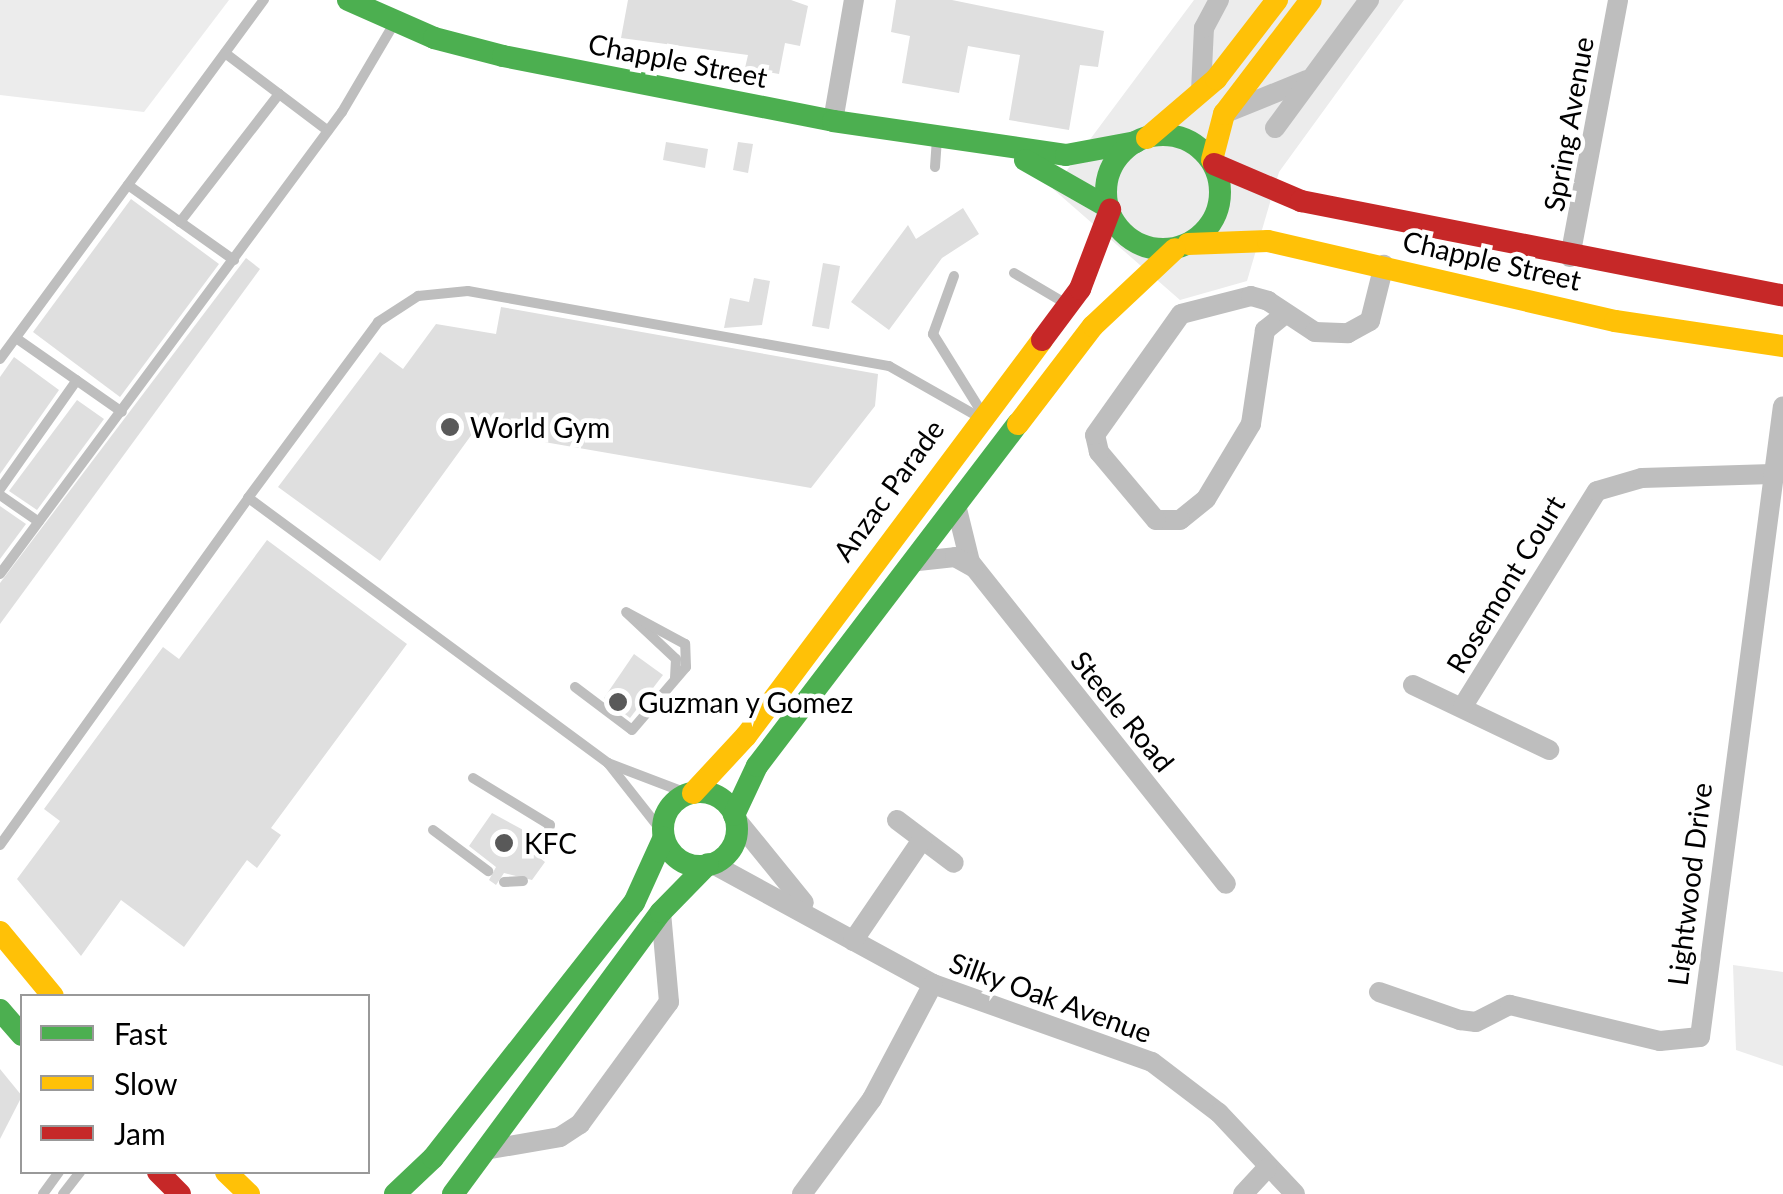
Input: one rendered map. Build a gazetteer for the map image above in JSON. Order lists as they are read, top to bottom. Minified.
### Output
{"streets":{"main road":["Chapple Street","Anzac Parade"],"street":["Spring Avenue","Rosemont Court","Steele Road","Lightwood Drive","Silky Oak Avenue"]},"crossings":[["Chapple Street","Spring Avenue"],["Chapple Street","Anzac Parade"],["Anzac Parade","Silky Oak Avenue"],["Rosemont Court","Lightwood Drive"]],"places":["World Gym","Guzman y Gomez","KFC"],"legend":["Fast","Slow","Jam"]}
